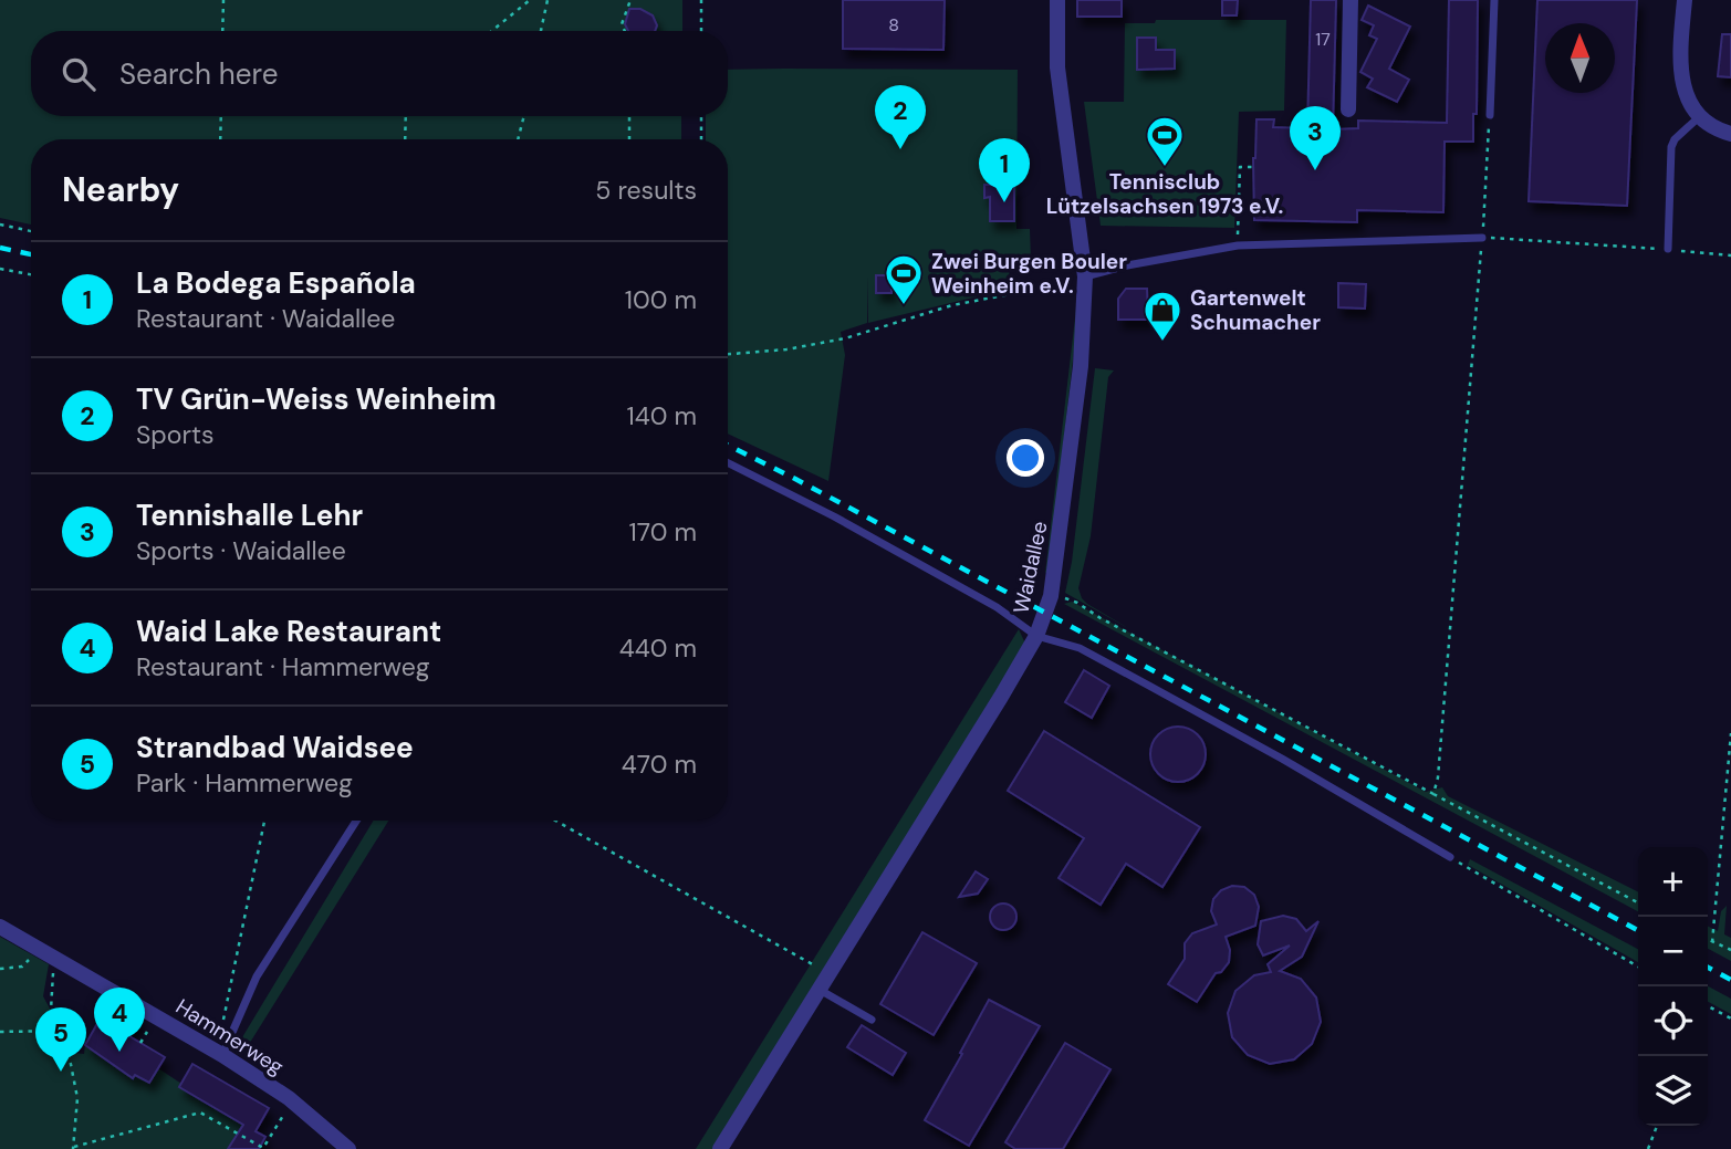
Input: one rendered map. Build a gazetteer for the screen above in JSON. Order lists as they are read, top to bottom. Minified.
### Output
{"streets":{"street":["Waidallee","Hammerweg"]},"places":{"sports":["Tennisclub Lützelsachsen 1973 e.V.","Zwei Burgen Bouler Weinheim e.V."],"shop":["Gartenwelt Schumacher"]},"house_numbers":["8","17"],"north":"top","page":{"search":"Search here","pins":["2","3","1","4","5"],"heading":["Nearby","5 results"],"list":[{"mark":"1","name":"La Bodega Española","note":"Restaurant · Waidallee","value":"100 m"},{"mark":"2","name":"TV Grün-Weiss Weinheim","note":"Sports","value":"140 m"},{"mark":"3","name":"Tennishalle Lehr","note":"Sports · Waidallee","value":"170 m"},{"mark":"4","name":"Waid Lake Restaurant","note":"Restaurant · Hammerweg","value":"440 m"},{"mark":"5","name":"Strandbad Waidsee","note":"Park · Hammerweg","value":"470 m"}],"map_buttons":["+","−"]}}
